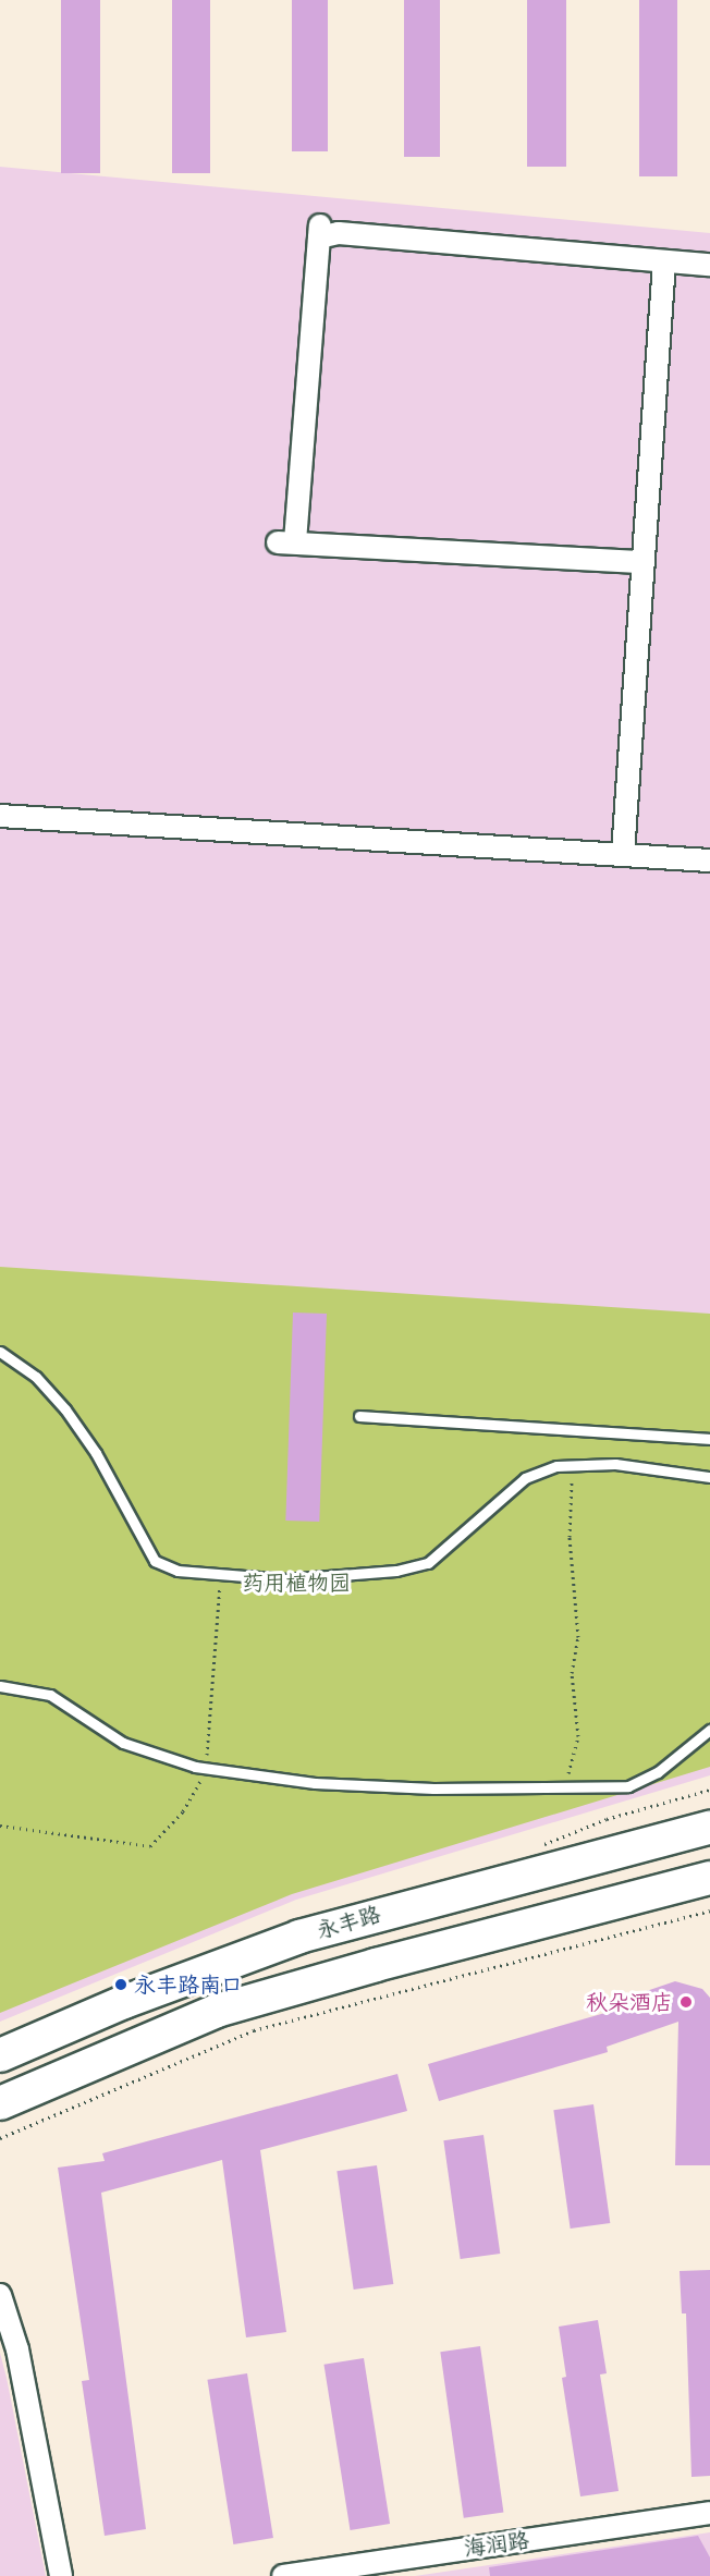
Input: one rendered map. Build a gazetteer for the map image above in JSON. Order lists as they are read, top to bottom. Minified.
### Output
{"streets":{"main road":["永丰路"],"street":["海润路"]},"parks":["药用植物园"],"places":["永丰路南口","秋朵酒店"]}
